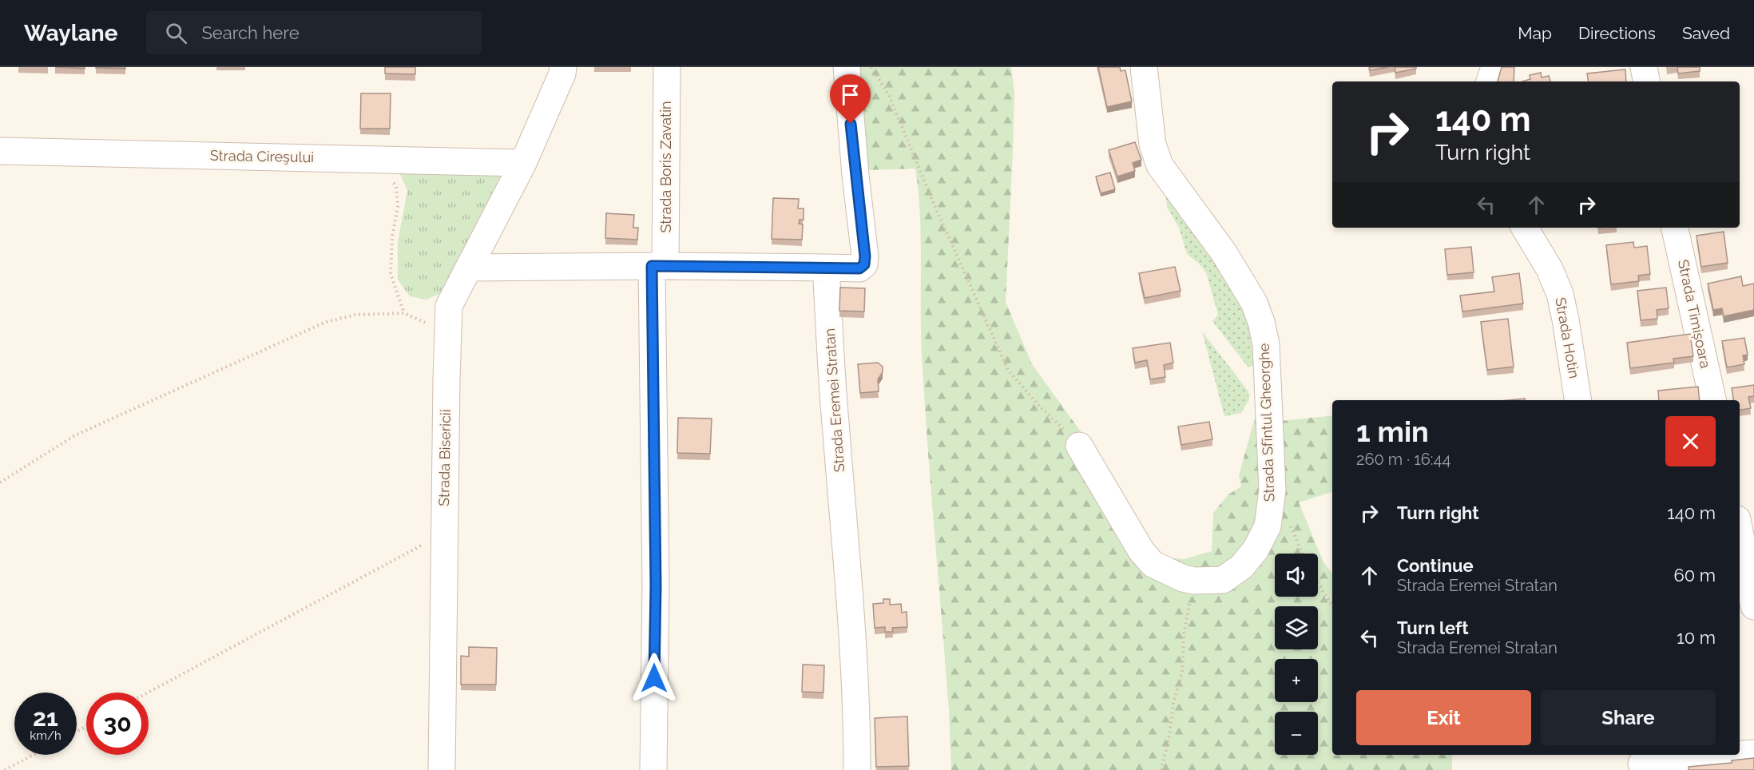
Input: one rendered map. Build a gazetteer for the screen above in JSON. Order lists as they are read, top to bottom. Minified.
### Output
{"streets":{"street":["Strada Cireşului","Strada Boris Zavatin","Strada Timișoara","Strada Hotin","Strada Eremei Stratan","Strada Sfîntul Gheorghe","Strada Bisericii"]},"crossings":[["Strada Cireşului","Strada Bisericii"]],"page":{"header":"Waylane","search":"Search here","nav":["Map","Directions","Saved"],"turn":["140 m","Turn right"],"heading":["1 min","260 m · 16:44"],"list":[{"name":"Turn right","value":"140 m"},{"name":"Continue","note":"Strada Eremei Stratan","value":"60 m"},{"name":"Turn left","note":"Strada Eremei Stratan","value":"10 m"}],"map_buttons":["+","−"],"buttons":["Exit","Share"],"speed":"21 km/h","limit":"30"}}
